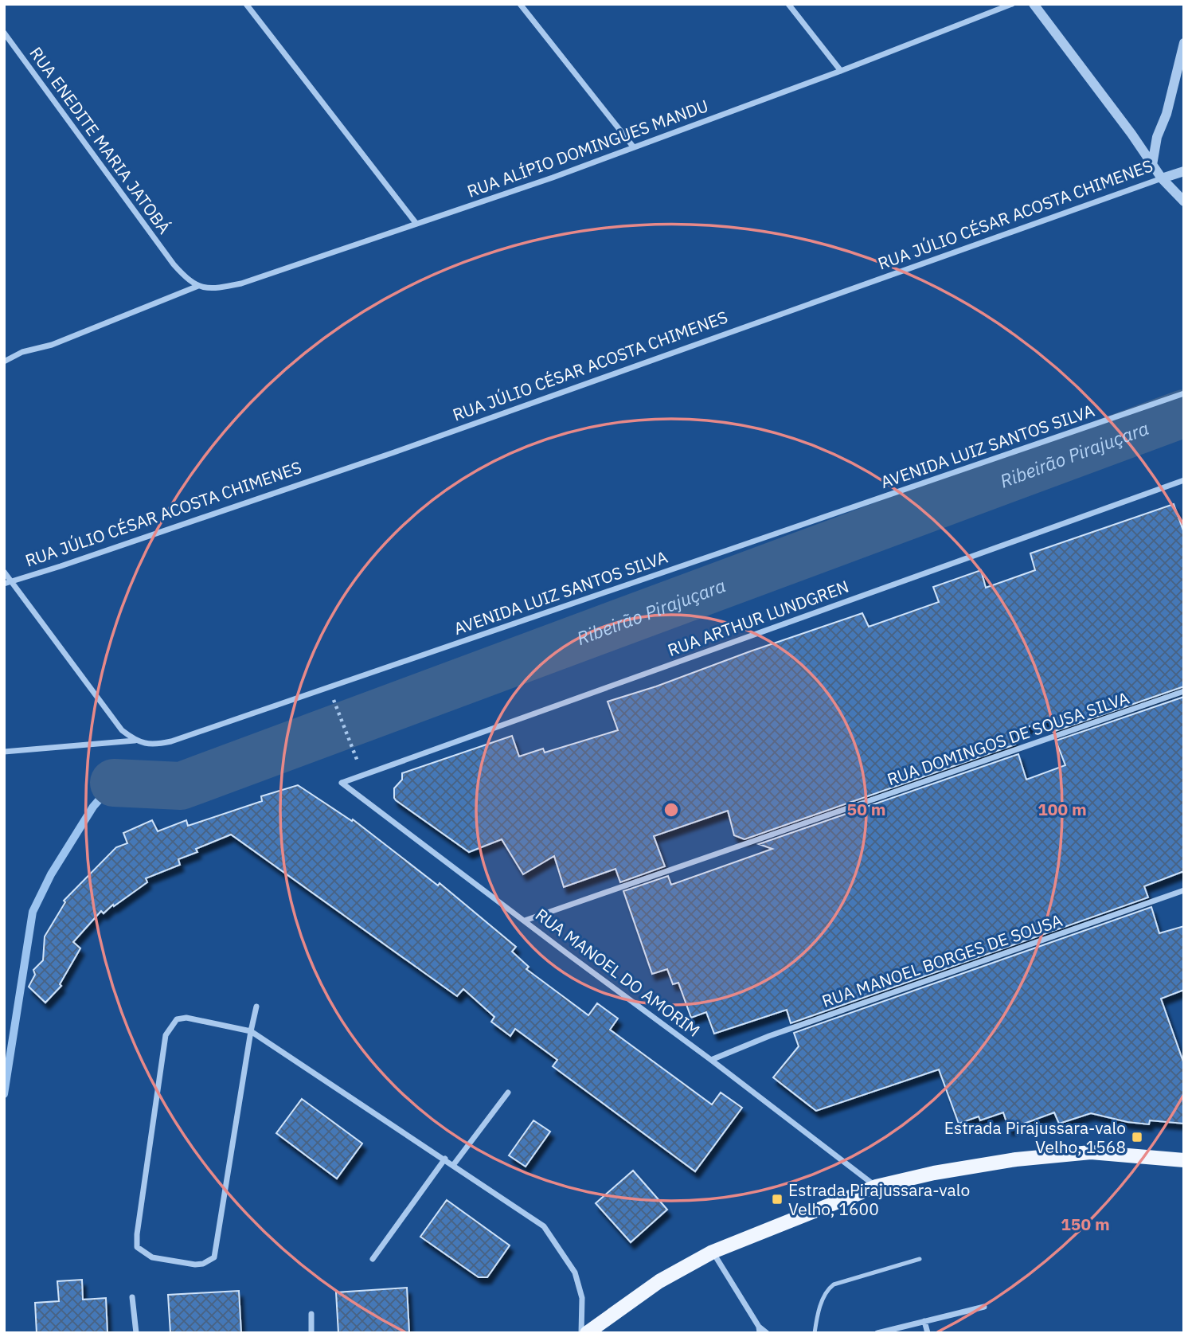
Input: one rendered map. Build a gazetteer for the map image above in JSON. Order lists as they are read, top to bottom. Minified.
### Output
{"streets":{"street":["RUA ENEDITE MARIA JATOBÁ","RUA ALÍPIO DOMINGUES MANDU","RUA JÚLIO CÉSAR ACOSTA CHIMENES","AVENIDA LUIZ SANTOS SILVA","RUA ARTHUR LUNDGREN","RUA DOMINGOS DE SOUSA SILVA","RUA MANOEL BORGES DE SOUSA","RUA MANOEL DO AMORIM"]},"crossings":[["RUA ENEDITE MARIA JATOBÁ","RUA ALÍPIO DOMINGUES MANDU"],["RUA ARTHUR LUNDGREN","RUA MANOEL DO AMORIM"],["RUA DOMINGOS DE SOUSA SILVA","RUA MANOEL DO AMORIM"],["RUA MANOEL BORGES DE SOUSA","RUA MANOEL DO AMORIM"]],"water":["Ribeirão Pirajuçara"],"places":{"transit":["Estrada Pirajussara-valo Velho, 1568","Estrada Pirajussara-valo Velho, 1600"]},"rings":["50 m","100 m","150 m"]}
